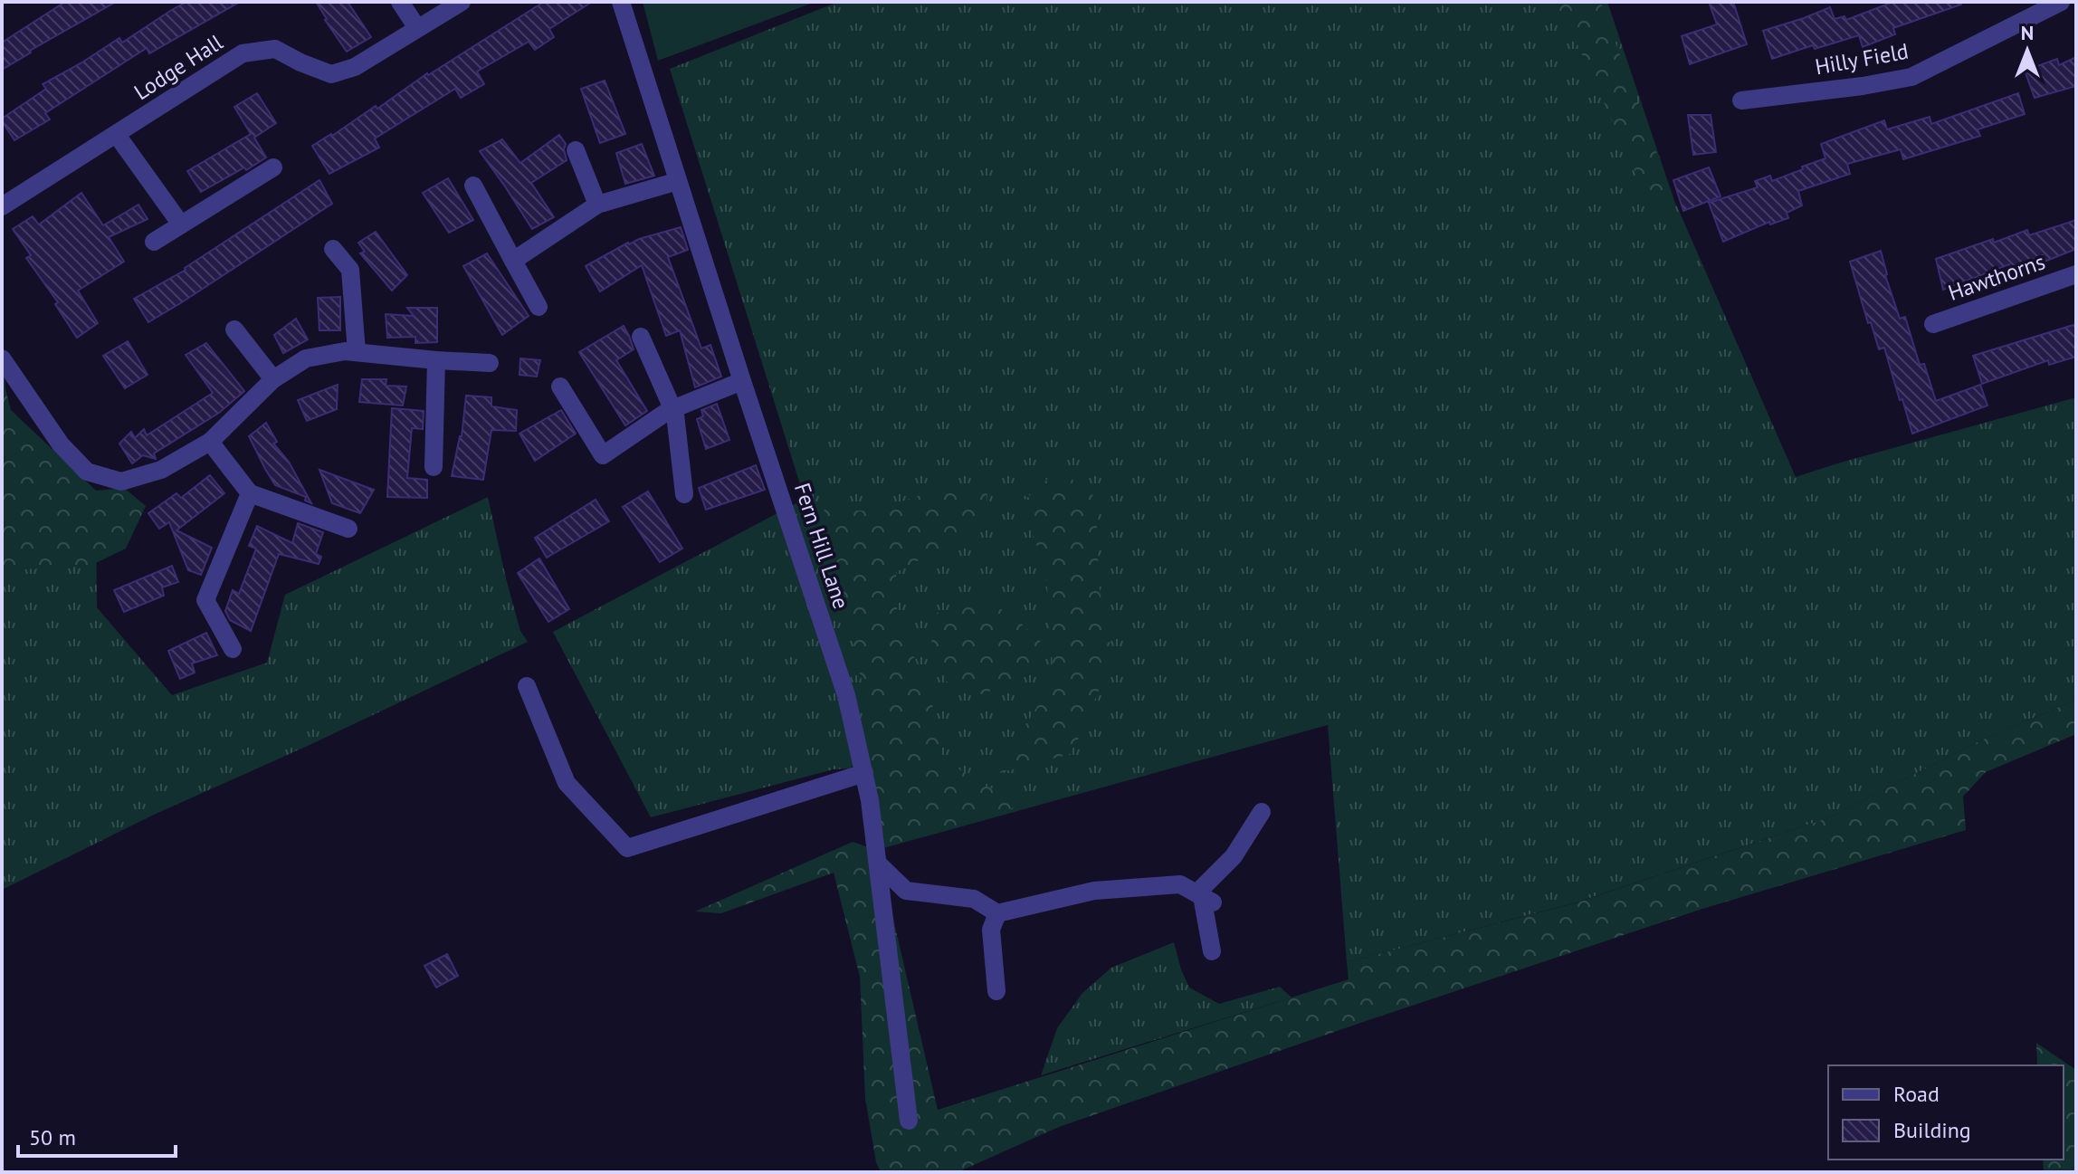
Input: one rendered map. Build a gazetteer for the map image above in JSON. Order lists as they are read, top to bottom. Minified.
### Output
{"streets":{"street":["Hilly Field","Lodge Hall","Hawthorns","Fern Hill Lane"]},"legend":["Road","Building"],"scale_bar":"50 m","north":"top"}
